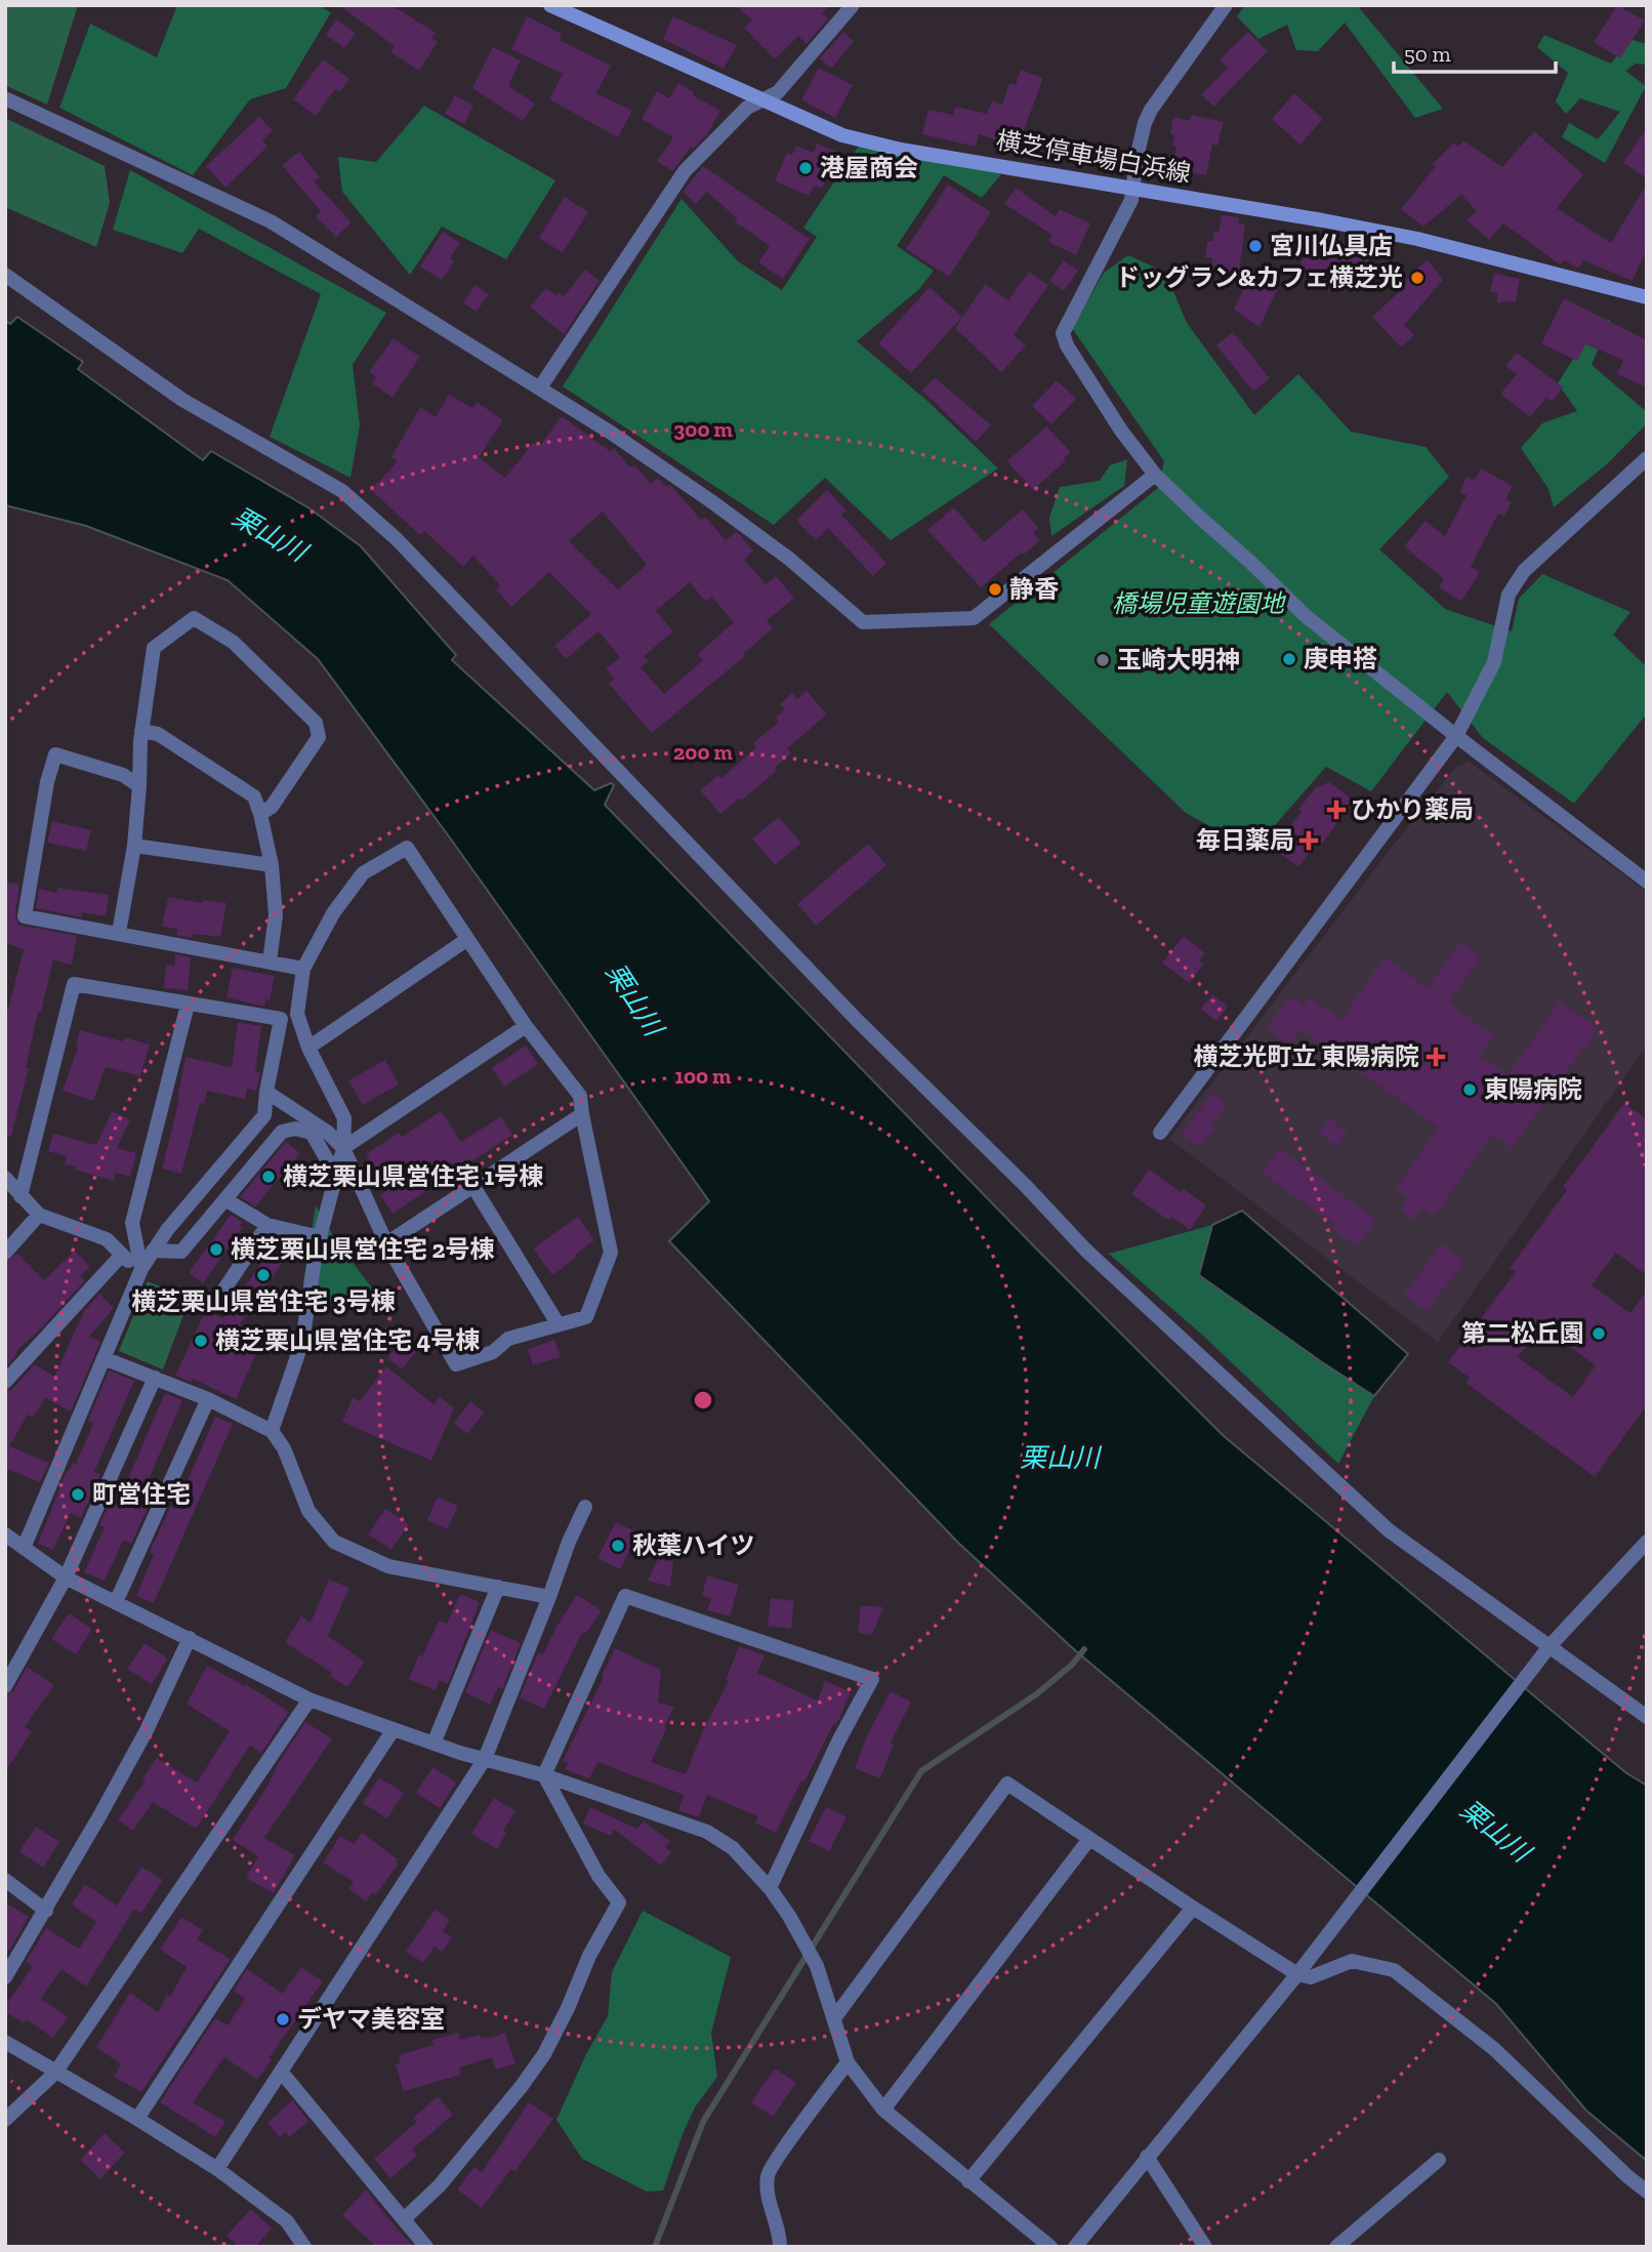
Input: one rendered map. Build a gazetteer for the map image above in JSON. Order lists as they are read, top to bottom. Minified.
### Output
{"streets":{"main road":["横芝停車場白浜線"]},"water":["栗山川"],"parks":["橋場児童遊園地"],"places":{"other":["港屋商会","宮川仏具店","ドッグラン&カフェ横芝光","静香","庚申搭","玉崎大明神","東陽病院","横芝栗山県営住宅 1号棟","横芝栗山県営住宅 2号棟","横芝栗山県営住宅 3号棟","第二松丘園","横芝栗山県営住宅 4号棟","町営住宅","秋葉ハイツ","デヤマ美容室"],"health":["ひかり薬局","毎日薬局","横芝光町立 東陽病院"]},"scale_bar":"50 m","rings":["300 m","200 m","100 m"]}
